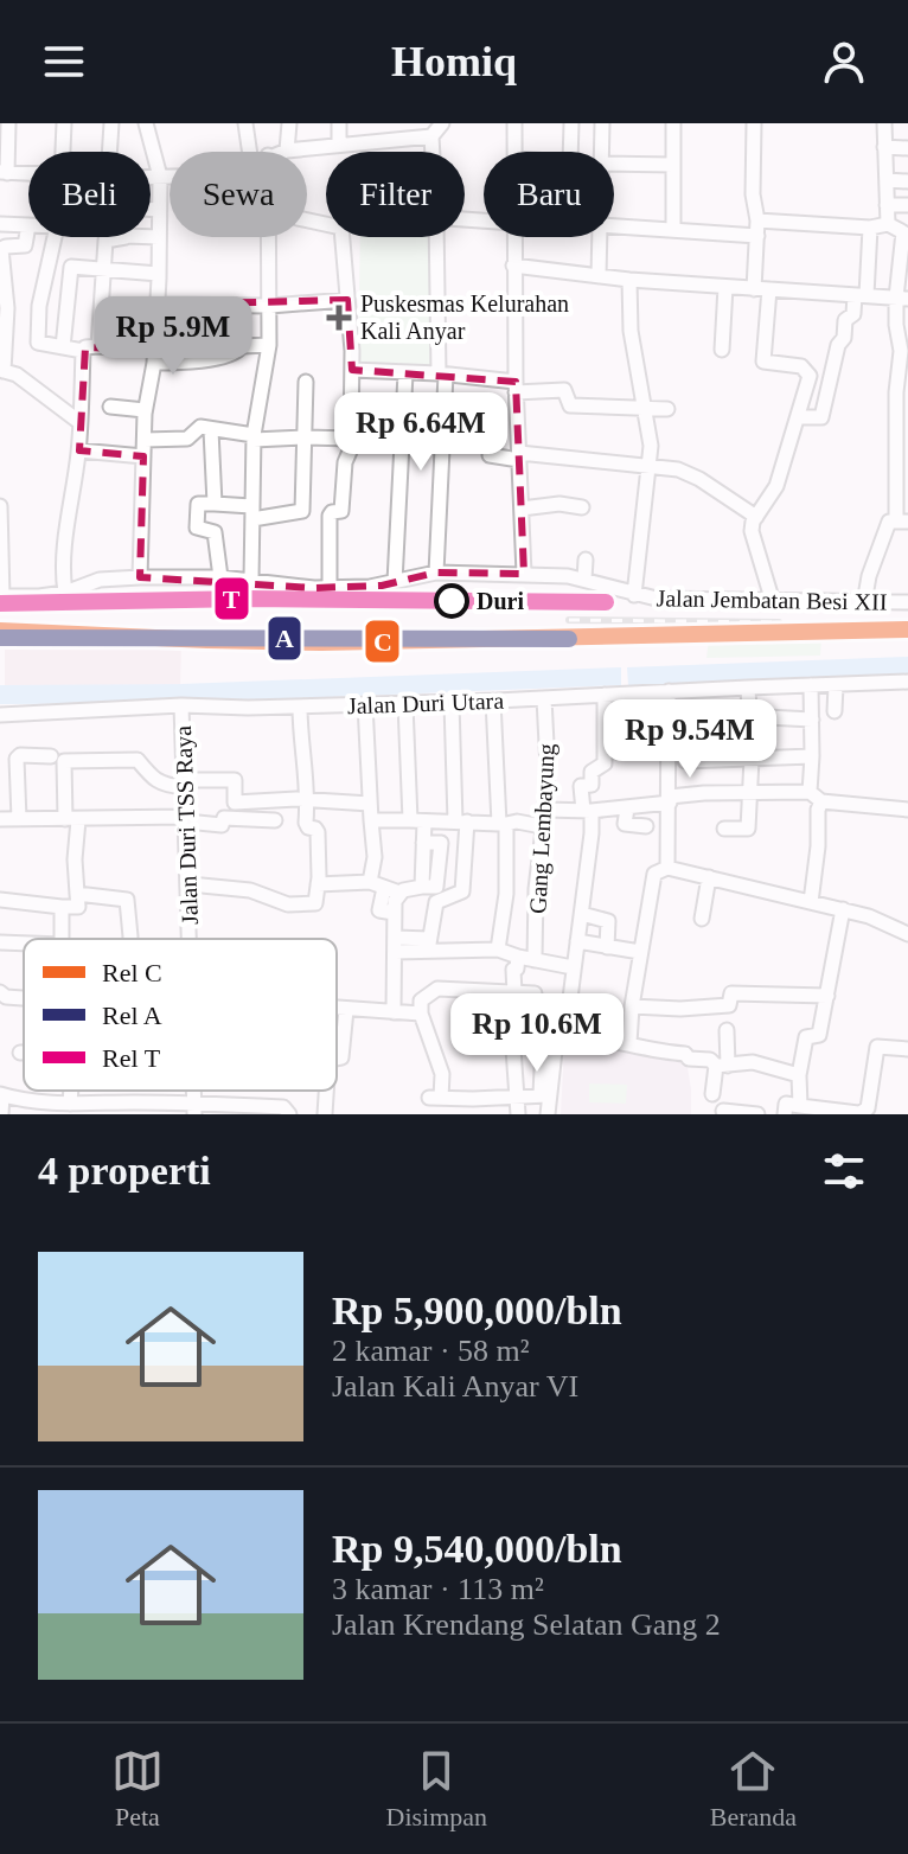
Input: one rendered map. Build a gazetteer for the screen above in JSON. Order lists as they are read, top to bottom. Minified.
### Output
{"streets":{"street":["Jalan Jembatan Besi XII","Jalan Duri Utara","Jalan Duri TSS Raya","Gang Lembayung"]},"crossings":[["Jalan Duri Utara","Jalan Duri TSS Raya"],["Jalan Duri Utara","Gang Lembayung"]],"places":{"health":["Puskesmas Kelurahan Kali Anyar"],"other":["Duri"]},"lines":["rail line T","rail line C","rail line A"],"legend":["Rel C","Rel A","Rel T"],"page":{"header":"Homiq","chip":["Beli","Sewa","Filter","Baru"],"price":["Rp 5.9M","Rp 6.64M","Rp 9.54M","Rp 10.6M"],"heading":"4 properti","list":[{"name":"Rp 5,900,000/bln","note":"2 kamar · 58 m² · Jalan Kali Anyar VI"},{"name":"Rp 9,540,000/bln","note":"3 kamar · 113 m² · Jalan Krendang Selatan Gang 2"}],"tabs":["Peta","Disimpan","Beranda"]}}
